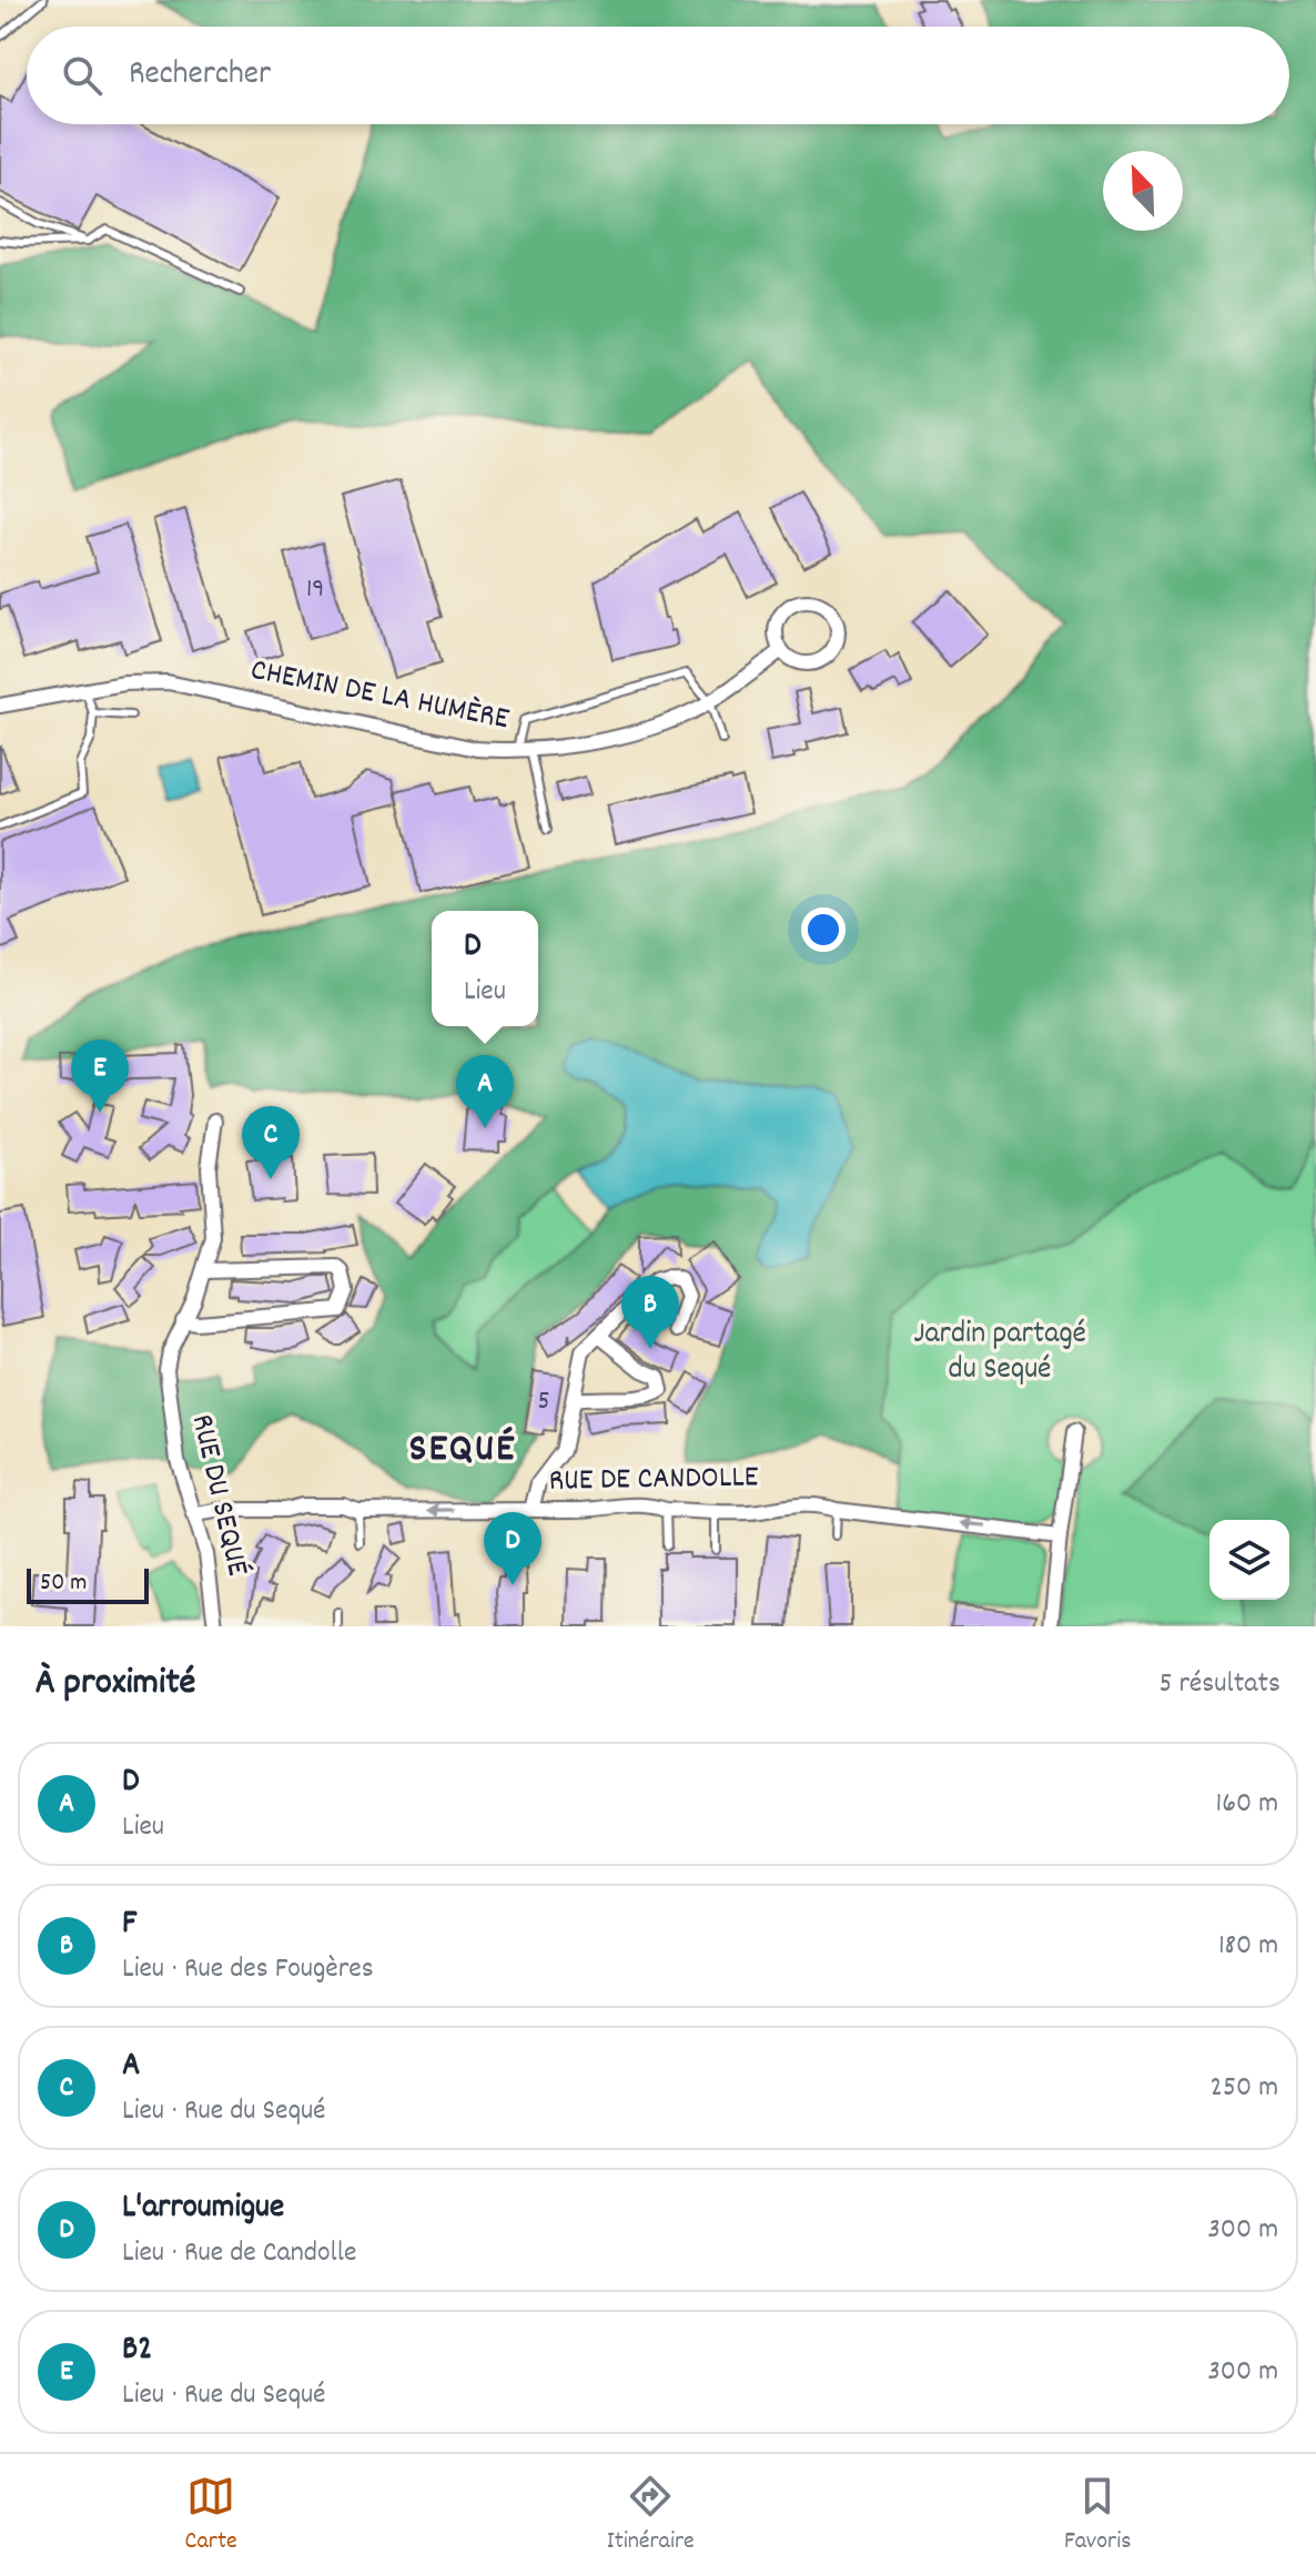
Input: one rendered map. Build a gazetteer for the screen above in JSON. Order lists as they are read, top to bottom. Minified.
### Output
{"streets":{"street":["CHEMIN DE LA HUMÈRE","RUE DE CANDOLLE","RUE DU SEQUÉ"]},"crossings":[["RUE DE CANDOLLE","RUE DU SEQUÉ"]],"one_way":["RUE DE CANDOLLE"],"districts":["SEQUÉ"],"parks":["Jardin partagé du Sequé"],"house_numbers":["19","5"],"scale_bar":"50 m","north":"top left","page":{"search":"Rechercher","popup":["D","Lieu"],"pins":["E","A","C","B","D"],"scale":"50 m","heading":["À proximité","5 résultats"],"list":[{"mark":"A","name":"D","note":"Lieu","value":"160 m"},{"mark":"B","name":"F","note":"Lieu · Rue des Fougères","value":"180 m"},{"mark":"C","name":"A","note":"Lieu · Rue du Sequé","value":"250 m"},{"mark":"D","name":"L'arroumigue","note":"Lieu · Rue de Candolle","value":"300 m"},{"mark":"E","name":"B2","note":"Lieu · Rue du Sequé","value":"300 m"}],"nav":["Carte","Itinéraire","Favoris"]}}
